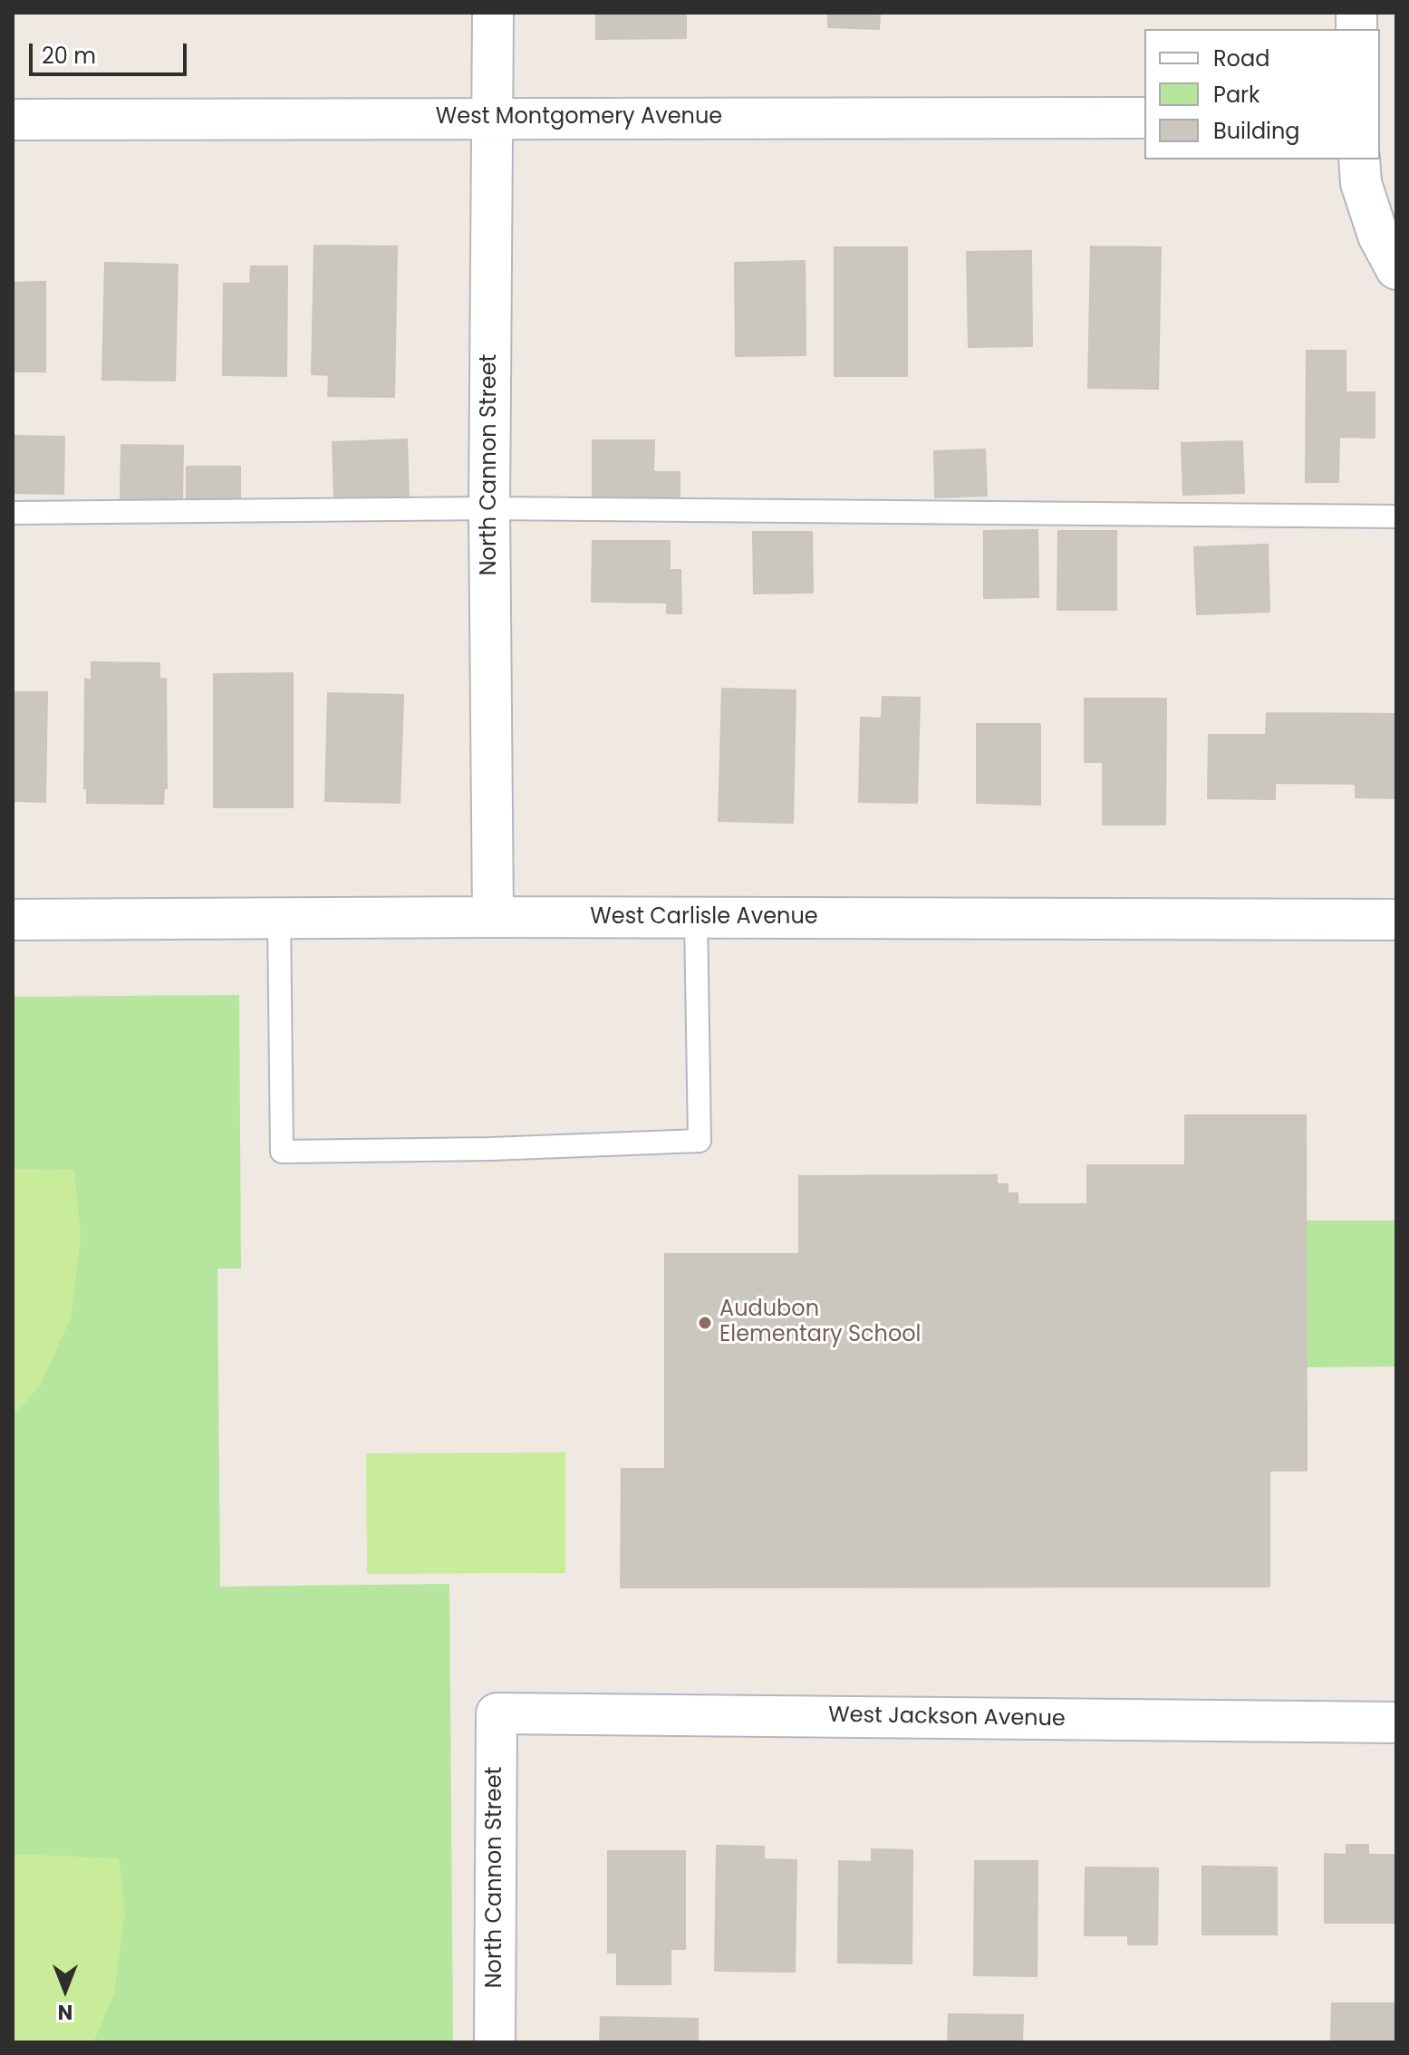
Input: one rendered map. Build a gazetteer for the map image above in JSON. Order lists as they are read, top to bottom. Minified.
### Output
{"streets":{"street":["West Montgomery Avenue","North Cannon Street","West Carlisle Avenue","West Jackson Avenue"]},"crossings":[["West Montgomery Avenue","North Cannon Street"],["North Cannon Street","West Carlisle Avenue"],["North Cannon Street","West Jackson Avenue"]],"places":["Audubon Elementary School"],"legend":["Road","Park","Building"],"scale_bar":"20 m","north":"bottom"}
